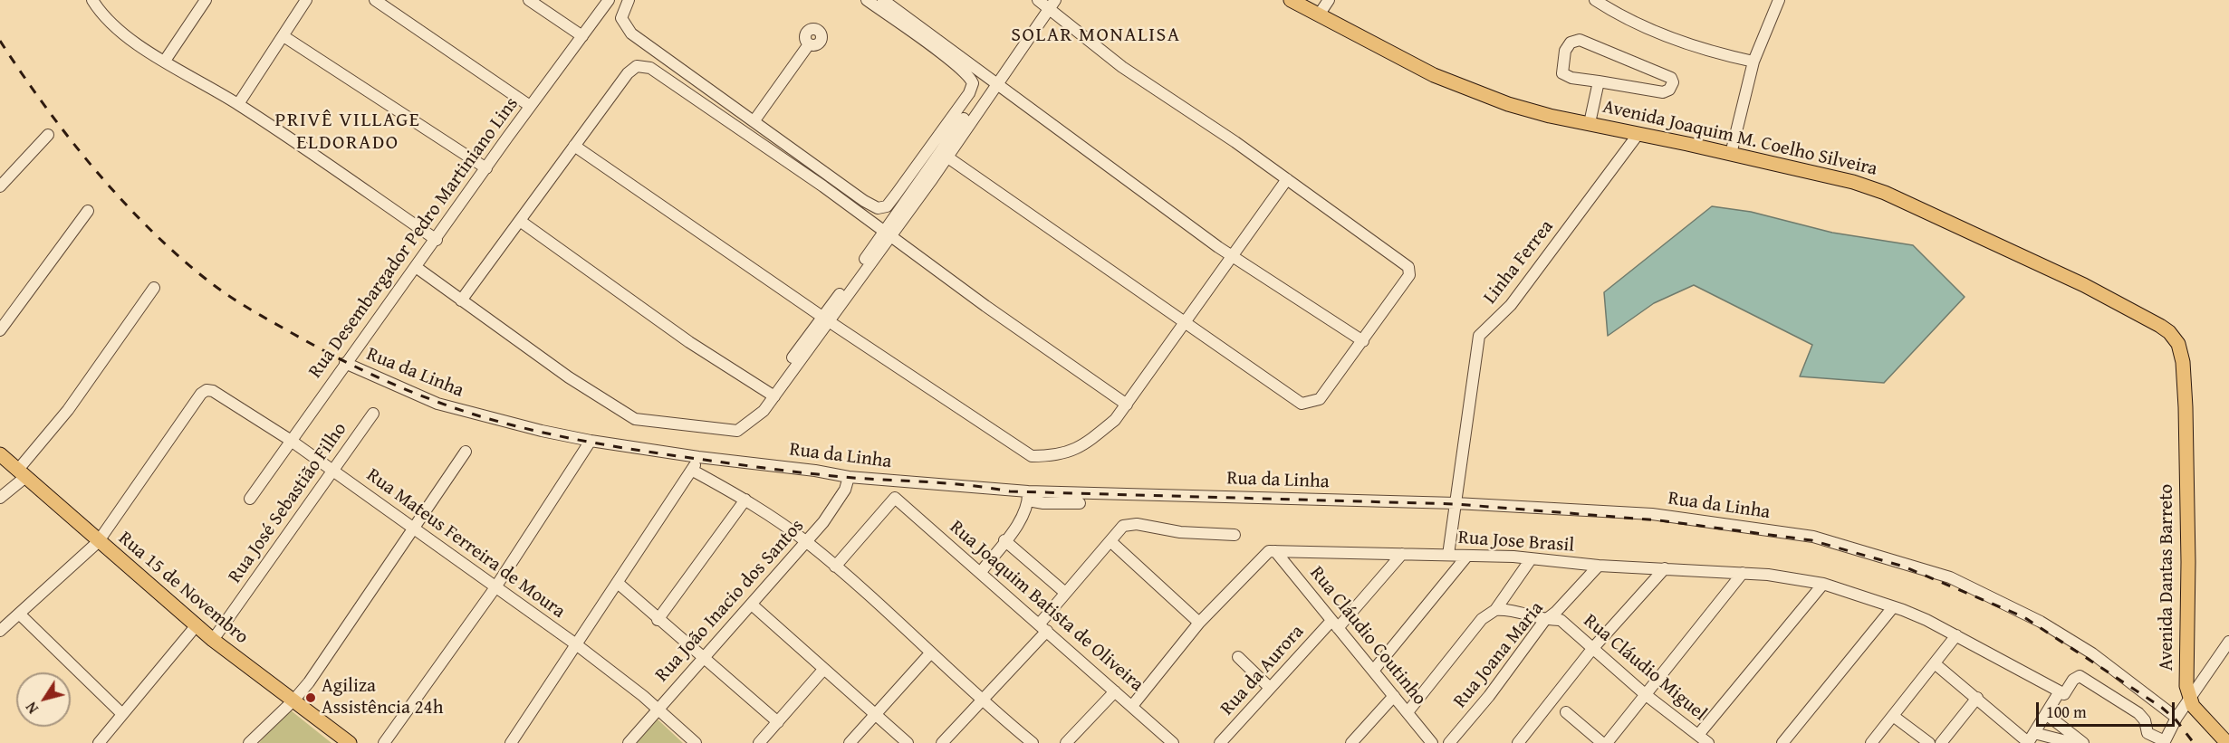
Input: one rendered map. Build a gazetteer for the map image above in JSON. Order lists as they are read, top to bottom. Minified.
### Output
{"streets":{"main road":["Avenida Joaquim M. Coelho Silveira","Avenida Dantas Barreto","Rua 15 de Novembro"],"street":["Rua Desembargador Pedro Martiniano Lins","Linha Ferrea","Rua da Linha","Rua José Sebastião Filho","Rua Jose Brasil","Rua Mateus Ferreira de Moura","Rua João Inacio dos Santos","Rua Joaquim Batista de Oliveira","Rua Cláudio Coutinho","Rua Joana Maria","Rua Cláudio Miguel","Rua da Aurora"]},"crossings":[["Avenida Joaquim M. Coelho Silveira","Linha Ferrea"],["Avenida Joaquim M. Coelho Silveira","Avenida Dantas Barreto"],["Rua Desembargador Pedro Martiniano Lins","Rua da Linha"],["Rua Desembargador Pedro Martiniano Lins","Rua Mateus Ferreira de Moura"],["Linha Ferrea","Rua da Linha"],["Linha Ferrea","Rua Jose Brasil"],["Rua da Linha","Rua João Inacio dos Santos"],["Rua José Sebastião Filho","Rua Mateus Ferreira de Moura"],["Rua José Sebastião Filho","Rua 15 de Novembro"],["Rua Jose Brasil","Rua Cláudio Coutinho"],["Rua Jose Brasil","Rua Joana Maria"],["Rua Jose Brasil","Rua da Aurora"],["Rua Mateus Ferreira de Moura","Rua 15 de Novembro"],["Rua Mateus Ferreira de Moura","Rua João Inacio dos Santos"],["Rua Cláudio Coutinho","Rua da Aurora"],["Rua Joana Maria","Rua Cláudio Miguel"]],"districts":["SOLAR MONALISA","PRIVÊ VILLAGE ELDORADO"],"places":["Agiliza Assistência 24h"],"scale_bar":"100 m","north":"bottom left"}
